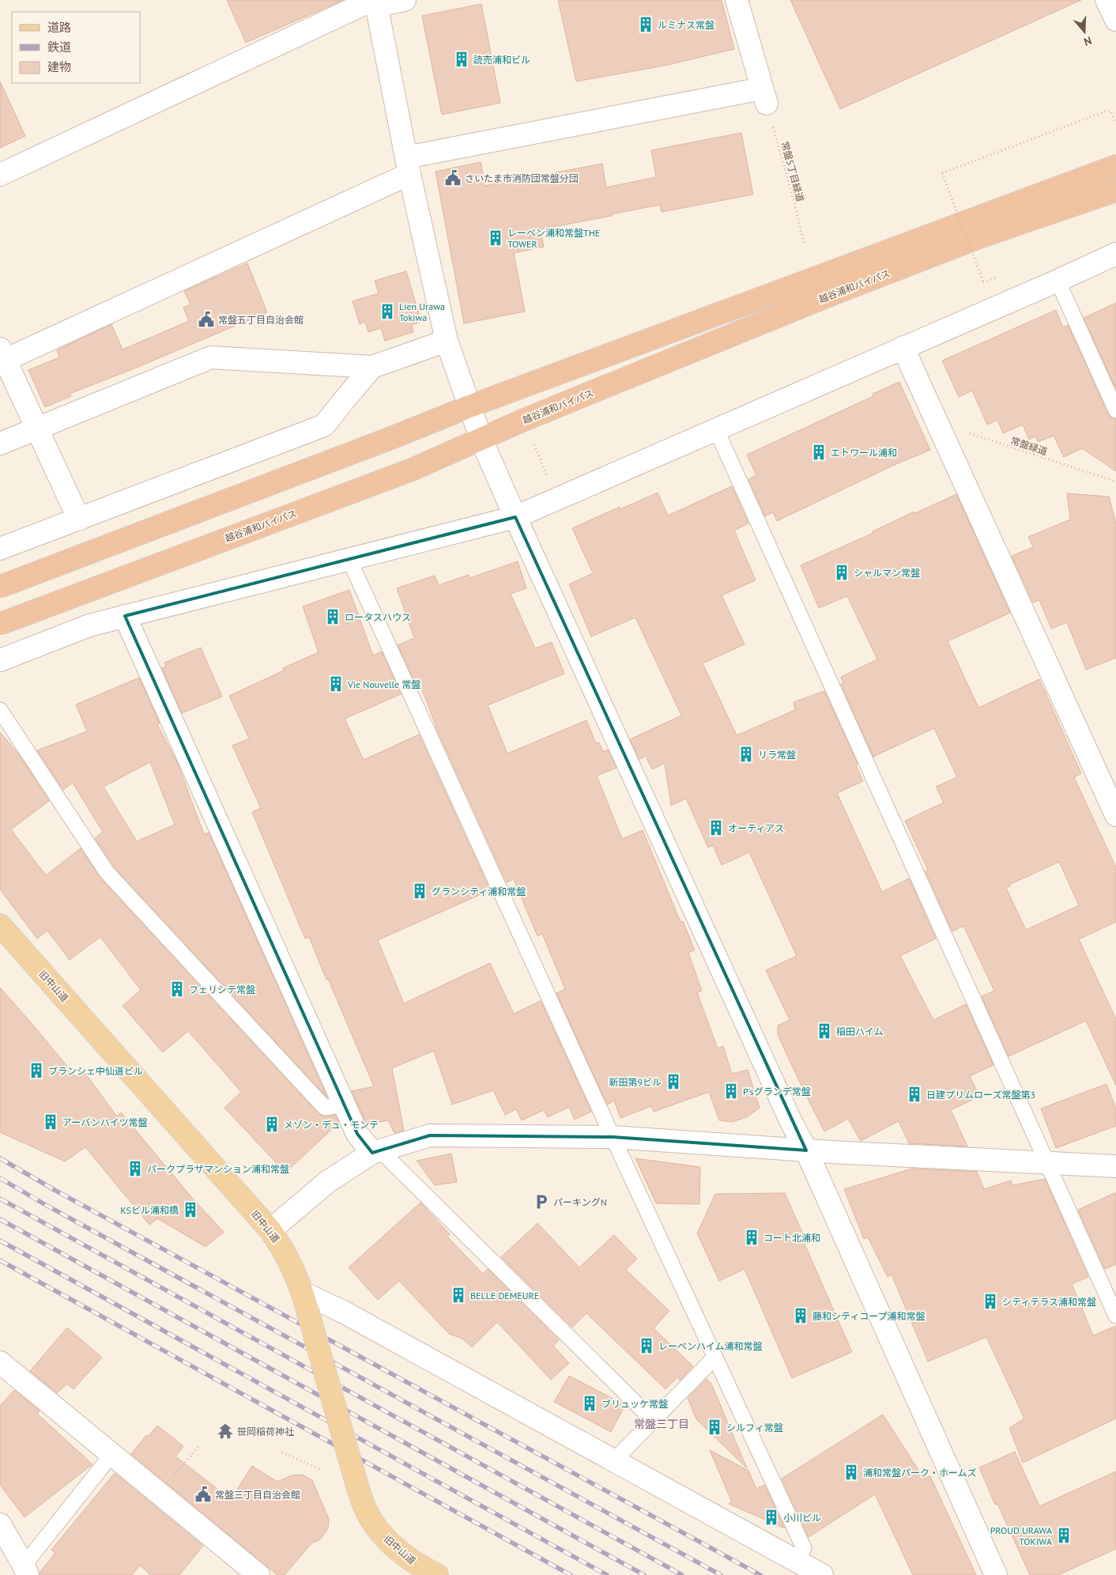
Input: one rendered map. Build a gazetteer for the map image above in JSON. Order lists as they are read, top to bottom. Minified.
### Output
{"streets":{"highway":["越谷浦和バイパス"],"main road":["旧中山道"],"path":["常盤5丁目緑道","常盤緑道"]},"districts":["常盤三丁目"],"places":{"building":["ルミナス常盤","読売浦和ビル","レーベン浦和常盤THE TOWER","Lien Urawa Tokiwa","エトワール浦和","シャルマン常盤","ロータスハウス","Vie Nouvelle 常盤","リラ常盤","オーティアス","グランシティ浦和常盤","フェリシテ常盤","稲田ハイム","ブランシェ中仙道ビル","新田第9ビル","P'sグランデ常盤","日建プリムローズ常盤第3","アーバンハイツ常盤","メゾン・デュ・モンテ","パークプラザマンション浦和常盤","KSビル浦和橋","コート北浦和","BELLE DEMEURE","シティテラス浦和常盤","藤和シティコープ浦和常盤","レーベンハイム浦和常盤","ブリュッケ常盤","シルフィ常盤","浦和常盤パーク・ホームズ","小川ビル","PROUD URAWA TOKIWA"],"public building":["さいたま市消防団常盤分団","常盤五丁目自治会館","常盤三丁目自治会館"],"parking":["パーキングN"],"temple":["笹岡稲荷神社"]},"legend":["道路","鉄道","建物"],"north":"bottom"}
